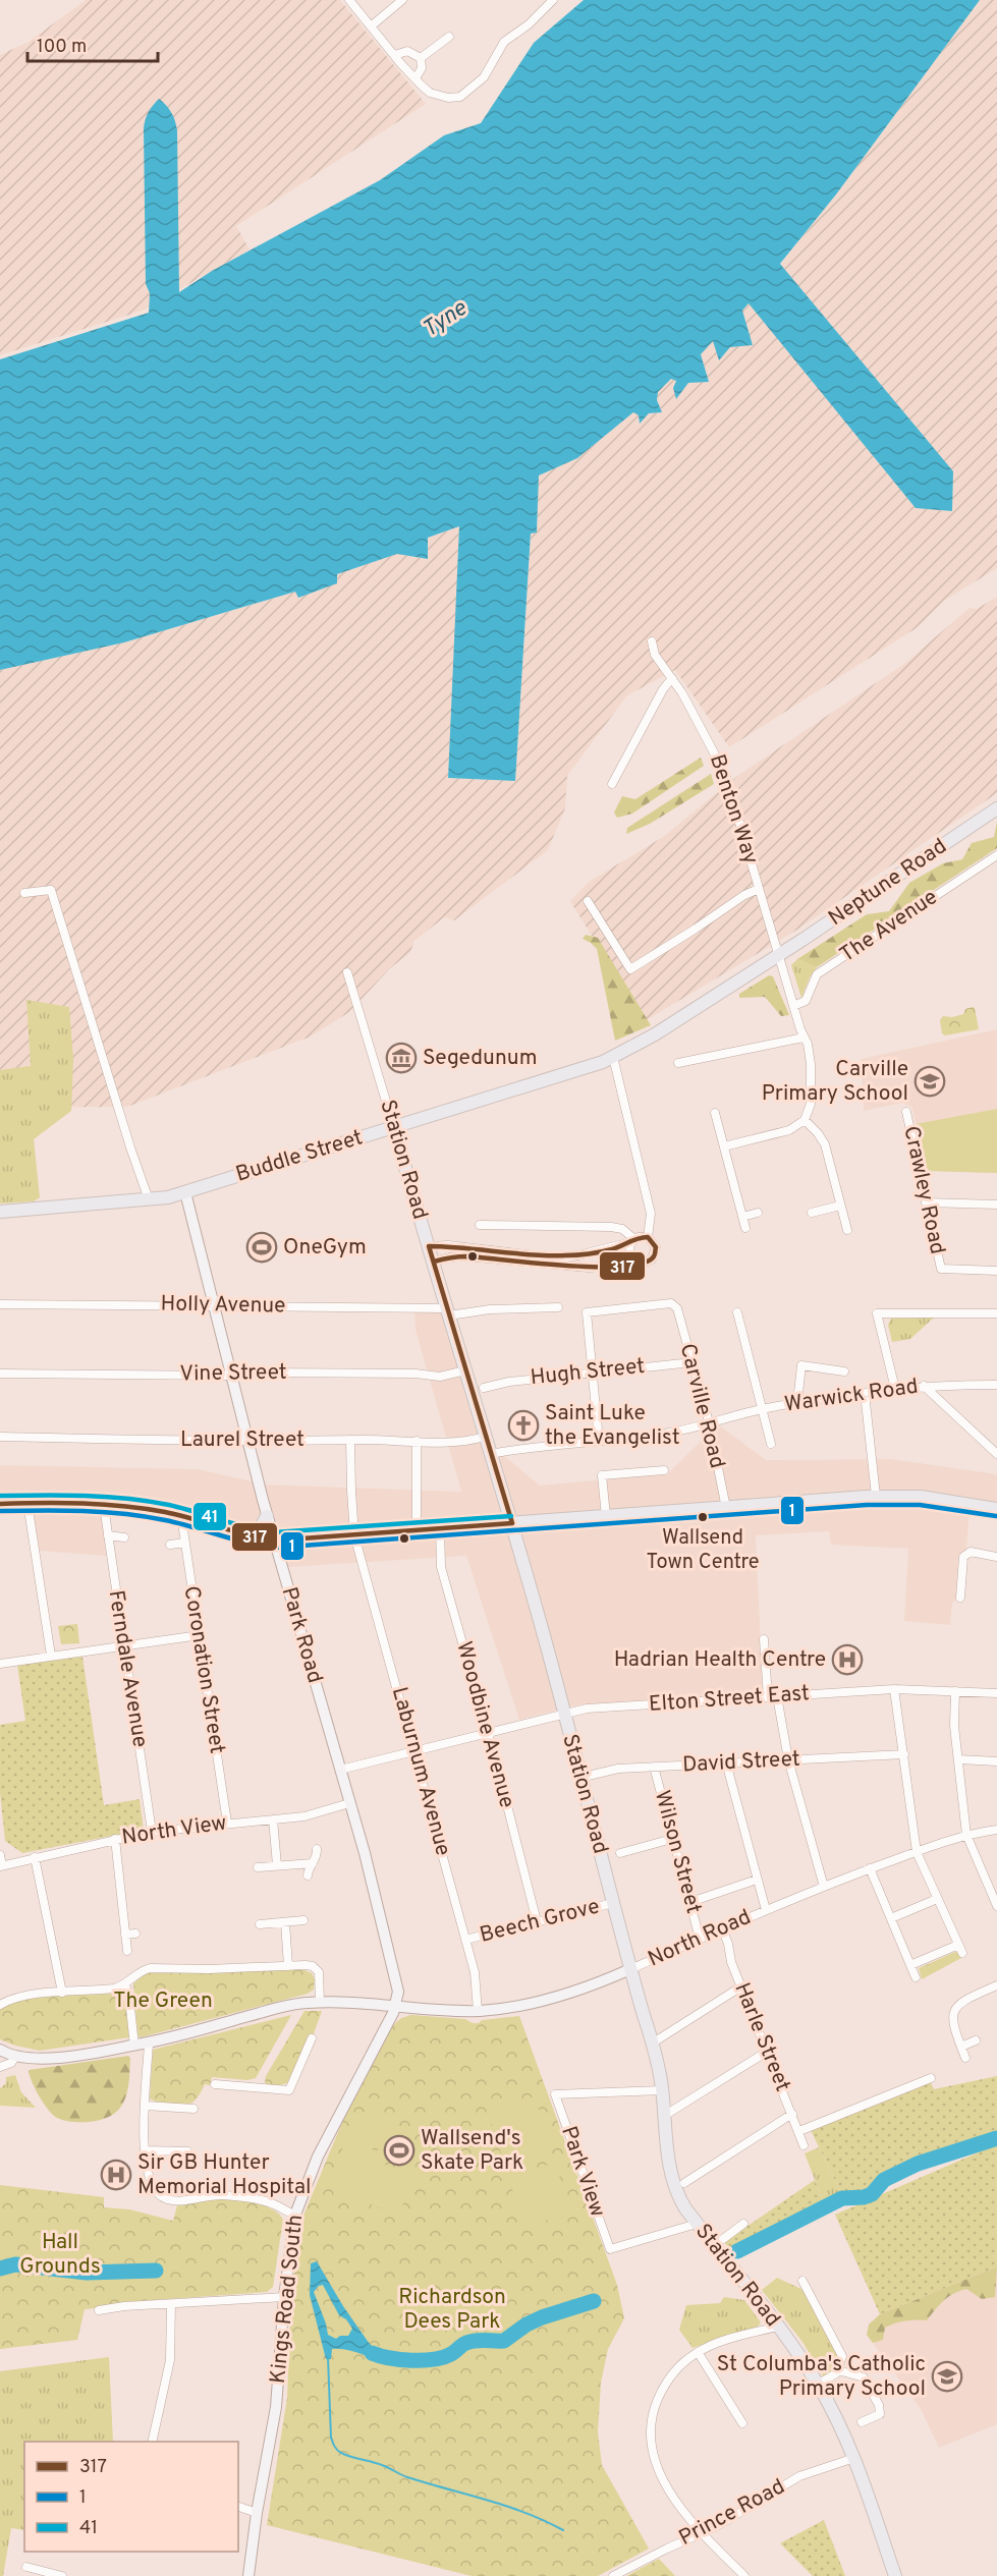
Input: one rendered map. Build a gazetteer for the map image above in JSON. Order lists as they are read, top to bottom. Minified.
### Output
{"streets":{"main road":["Neptune Road","Buddle Street","Station Road"],"street":["Benton Way","The Avenue","Crawley Road","Holly Avenue","Hugh Street","Vine Street","Warwick Road","Carville Road","Laurel Street","Park Road","Ferndale Avenue","Coronation Street","Elton Street East","Woodbine Avenue","David Street","Laburnum Avenue","North View","Wilson Street","Beech Grove","North Road","Harle Street","Park View","Kings Road South","Prince Road"]},"crossings":[["Benton Way","Neptune Road"],["Benton Way","The Avenue"],["Benton Way","Buddle Street"],["Neptune Road","Buddle Street"],["Buddle Street","Station Road"],["Buddle Street","Park Road"],["Station Road","Holly Avenue"],["Station Road","Vine Street"],["Station Road","Warwick Road"],["Station Road","Laurel Street"],["Station Road","Elton Street East"],["Station Road","David Street"],["Station Road","Beech Grove"],["Station Road","North Road"],["Station Road","Park View"],["Station Road","Prince Road"],["Holly Avenue","Park Road"],["Hugh Street","Carville Road"],["Vine Street","Park Road"],["Warwick Road","Carville Road"],["Laurel Street","Park Road"],["Laurel Street","Laburnum Avenue"],["Park Road","Elton Street East"],["Park Road","North View"],["Park Road","North Road"],["Park Road","Kings Road South"],["Ferndale Avenue","North View"],["Coronation Street","North View"],["Elton Street East","Woodbine Avenue"],["Elton Street East","Laburnum Avenue"],["Woodbine Avenue","Beech Grove"],["David Street","Wilson Street"],["Laburnum Avenue","Beech Grove"],["Laburnum Avenue","North Road"],["Wilson Street","North Road"],["North Road","Harle Street"],["North Road","Kings Road South"]],"water":["Tyne"],"parks":["The Green","Hall Grounds","Richardson Dees Park"],"places":{"museum":["Segedunum"],"school or university":["Carville Primary School","St Columba's Catholic Primary School"],"sports":["OneGym","Wallsend's Skate Park"],"church":["Saint Luke the Evangelist"],"other":["Wallsend Town Centre"],"hospital":["Hadrian Health Centre","Sir GB Hunter Memorial Hospital"]},"lines":["transit line 317","transit line 41","transit line 1"],"legend":["317","1","41"],"scale_bar":"100 m"}
